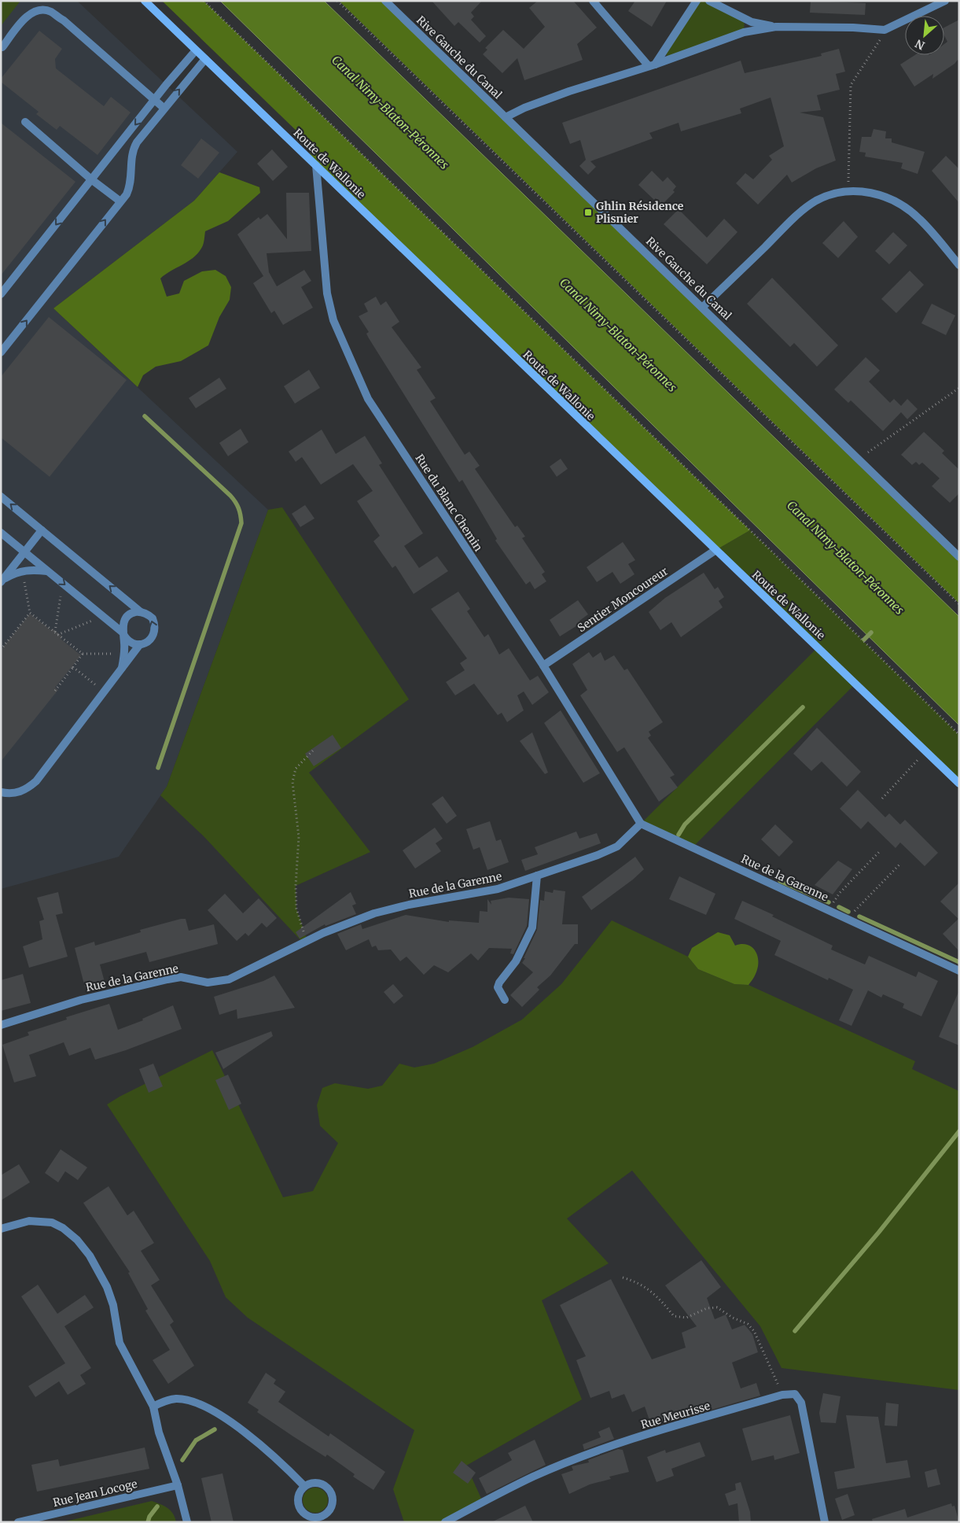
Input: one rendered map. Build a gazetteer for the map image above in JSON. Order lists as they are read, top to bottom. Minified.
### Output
{"streets":{"main road":["Route de Wallonie"],"street":["Rive Gauche du Canal","Rue du Blanc Chemin","Sentier Moncoureur","Rue de la Garenne","Rue Meurisse","Rue Jean Locoge"]},"crossings":[["Route de Wallonie","Rue du Blanc Chemin"],["Route de Wallonie","Sentier Moncoureur"],["Rue du Blanc Chemin","Sentier Moncoureur"],["Rue du Blanc Chemin","Rue de la Garenne"]],"water":["Canal Nimy-Blaton-Péronnes"],"places":{"transit":["Ghlin Résidence Plisnier"]},"north":"bottom left"}
